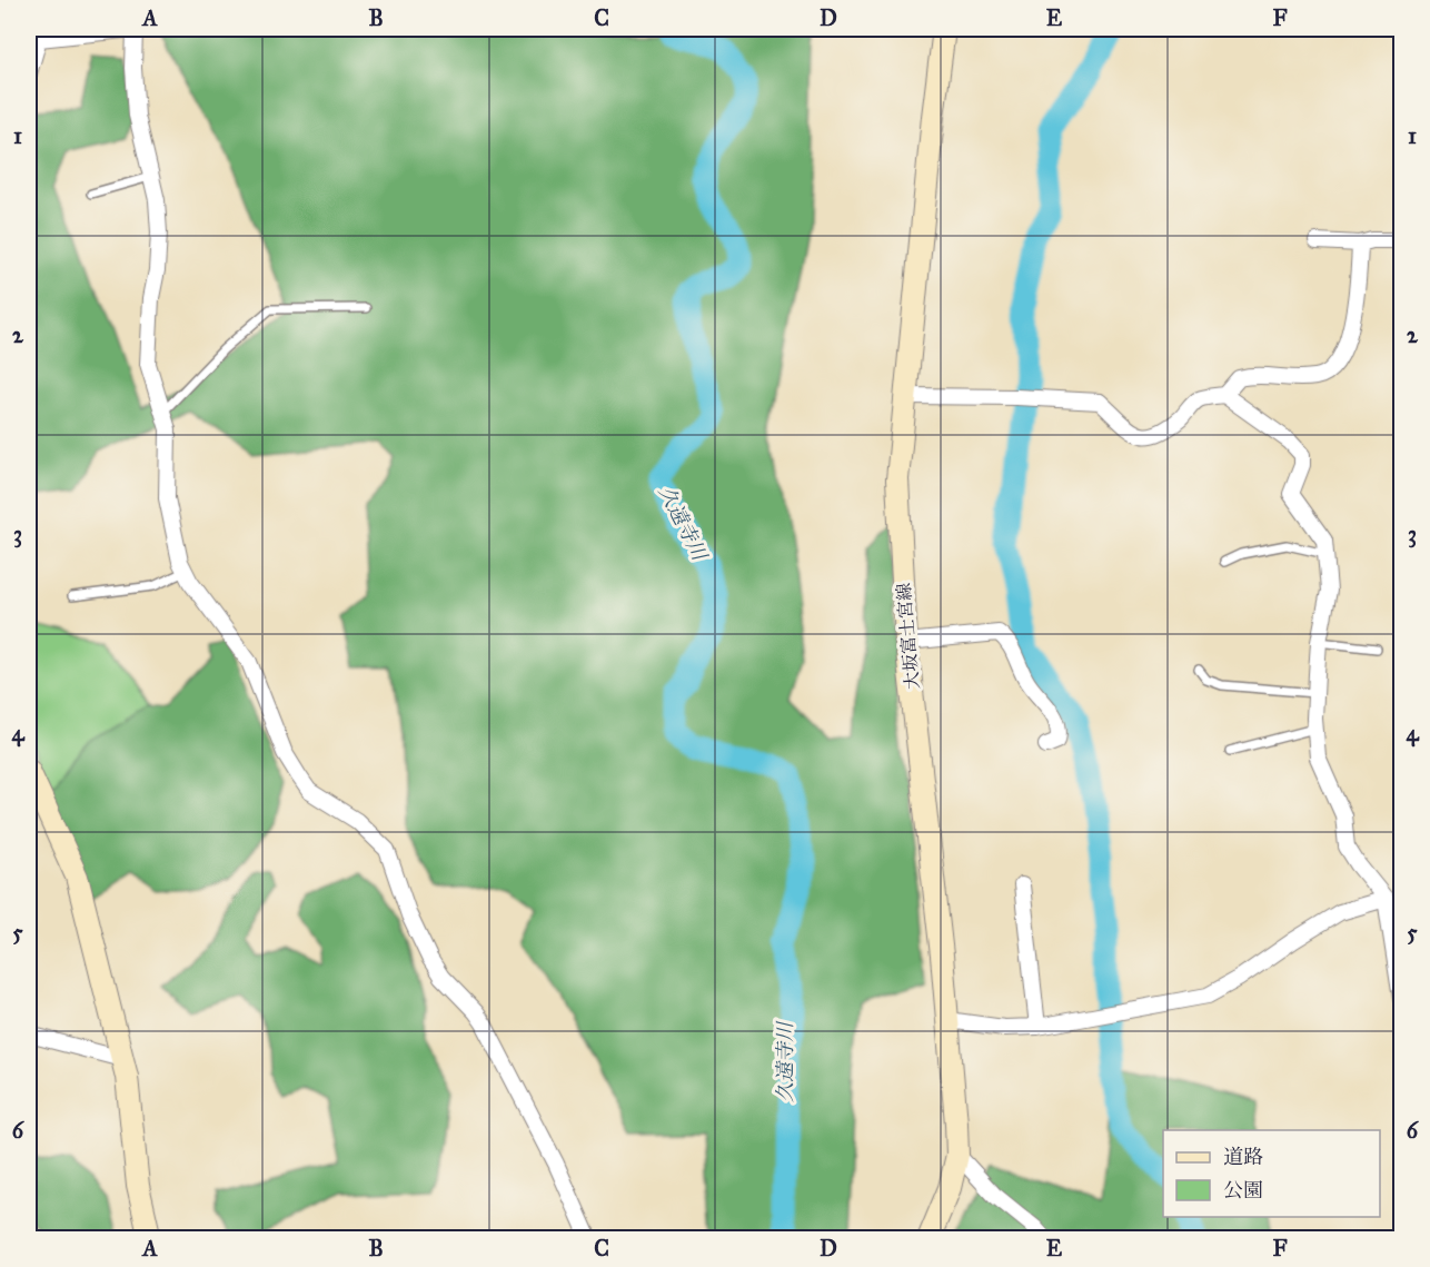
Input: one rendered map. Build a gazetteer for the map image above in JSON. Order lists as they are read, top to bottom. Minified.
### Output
{"streets":{"main road":["大坂富士宮線"]},"water":["久遠寺川"],"legend":["道路","公園"],"grid":{"columns":["A","B","C","D","E","F"],"rows":["1","2","3","4","5","6"]}}
